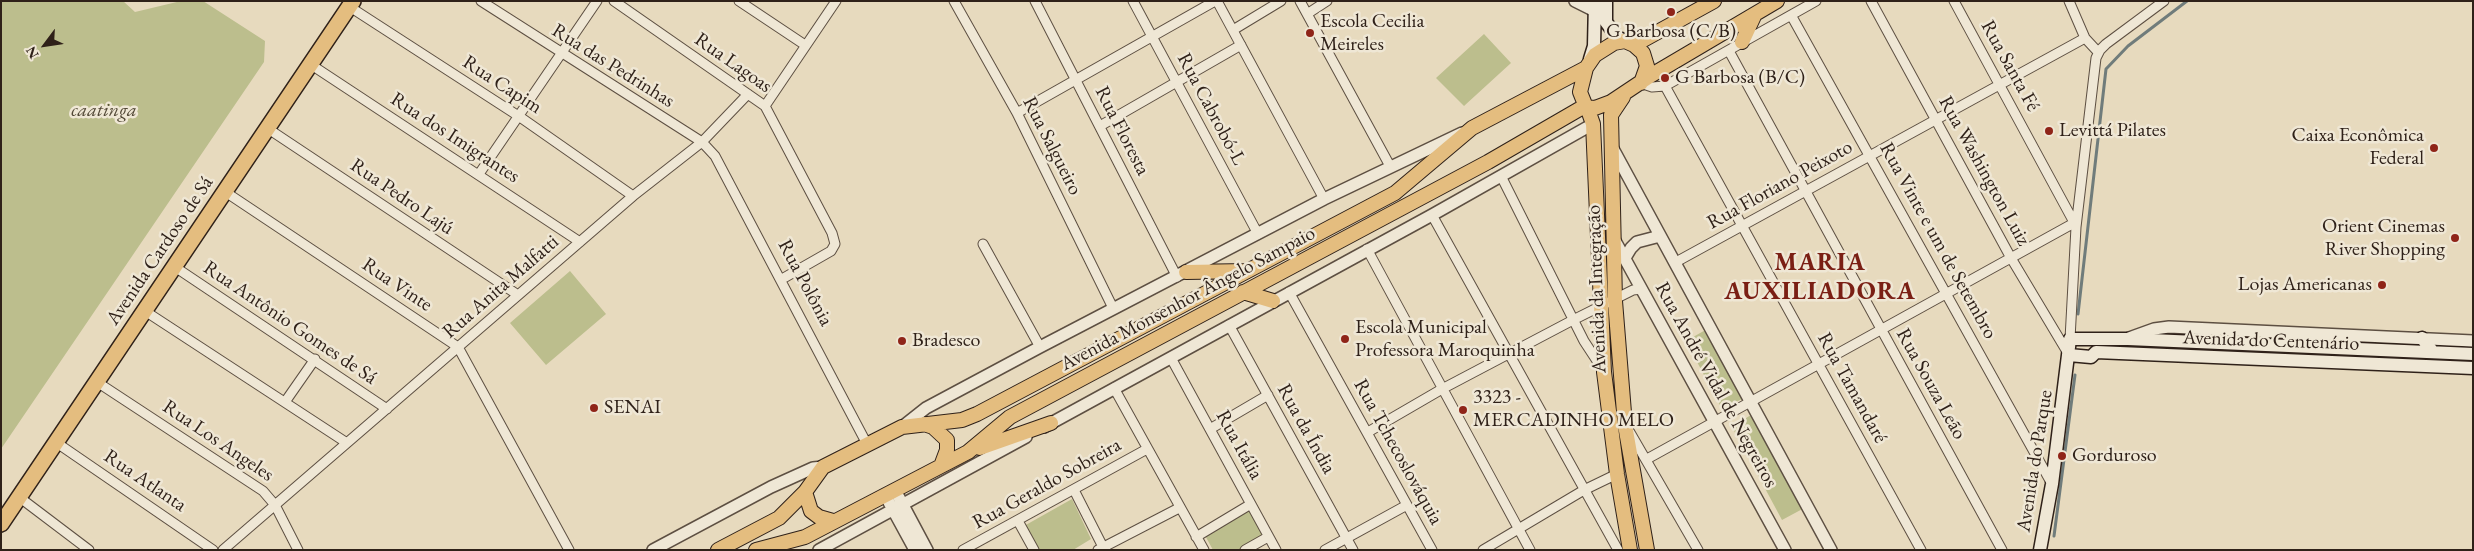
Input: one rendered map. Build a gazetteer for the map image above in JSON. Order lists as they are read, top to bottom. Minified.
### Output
{"streets":{"highway":["Avenida Cardoso de Sá"],"main road":["Avenida da Integração","Avenida Monsenhor Ângelo Sampaio","Avenida do Centenário","Avenida do Parque"],"street":["Rua Lagoas","Rua das Pedrinhas","Rua Santa Fé","Rua Capim","Rua Cabrobó-L","Rua Floresta","Rua dos Imigrantes","Rua Salgueiro","Rua Washington Luiz","Rua Floriano Peixoto","Rua Pedro Lajú","Rua Vinte e um de Setembro","Rua Polônia","Rua Vinte","Rua Anita Malfatti","Rua Antônio Gomes de Sá","Rua Souza Leão","Rua André Vidal de Negreiros","Rua Tamandaré","Rua da Índia","Rua Los Angeles","Rua Itália","Rua Tchecoslováquia","Rua Atlanta","Rua Geraldo Sobreira"]},"crossings":[["Rua Lagoas","Rua Polônia"],["Rua Lagoas","Rua Anita Malfatti"],["Rua das Pedrinhas","Rua Polônia"],["Rua das Pedrinhas","Rua Anita Malfatti"],["Rua Santa Fé","Rua Floriano Peixoto"],["Rua Capim","Avenida Cardoso de Sá"],["Rua Capim","Rua Anita Malfatti"],["Rua Cabrobó-L","Avenida Monsenhor Ângelo Sampaio"],["Rua Floresta","Avenida Monsenhor Ângelo Sampaio"],["Rua dos Imigrantes","Avenida Cardoso de Sá"],["Rua dos Imigrantes","Rua Anita Malfatti"],["Rua Salgueiro","Avenida Monsenhor Ângelo Sampaio"],["Rua Washington Luiz","Rua Floriano Peixoto"],["Rua Washington Luiz","Avenida do Centenário"],["Rua Washington Luiz","Avenida do Parque"],["Rua Floriano Peixoto","Rua Vinte e um de Setembro"],["Rua Floriano Peixoto","Rua Souza Leão"],["Rua Floriano Peixoto","Rua André Vidal de Negreiros"],["Rua Floriano Peixoto","Rua Tamandaré"],["Rua Pedro Lajú","Avenida Cardoso de Sá"],["Rua Pedro Lajú","Rua Anita Malfatti"],["Rua Vinte e um de Setembro","Avenida do Parque"],["Avenida Cardoso de Sá","Rua Vinte"],["Avenida Cardoso de Sá","Rua Antônio Gomes de Sá"],["Avenida Cardoso de Sá","Rua Los Angeles"],["Avenida Cardoso de Sá","Rua Atlanta"],["Rua Polônia","Rua Anita Malfatti"],["Rua Polônia","Avenida Monsenhor Ângelo Sampaio"],["Rua Vinte","Rua Anita Malfatti"],["Rua Anita Malfatti","Rua Antônio Gomes de Sá"],["Rua Anita Malfatti","Rua Los Angeles"],["Avenida da Integração","Avenida Monsenhor Ângelo Sampaio"],["Avenida da Integração","Rua André Vidal de Negreiros"],["Avenida Monsenhor Ângelo Sampaio","Rua da Índia"],["Avenida Monsenhor Ângelo Sampaio","Rua Itália"],["Avenida Monsenhor Ângelo Sampaio","Rua Tchecoslováquia"],["Avenida do Centenário","Avenida do Parque"]],"districts":["MARIA AUXILIADORA"],"parks":["caatinga"],"places":["G Barbosa (C/B)","Escola Cecilia Meireles","G Barbosa (B/C)","Levittá Pilates","Caixa Econômica Federal","Orient Cinemas River Shopping","Lojas Americanas","Escola Municipal Professora Maroquinha","Bradesco","SENAI","3323 - MERCADINHO MELO","Gorduroso"],"north":"bottom left"}
